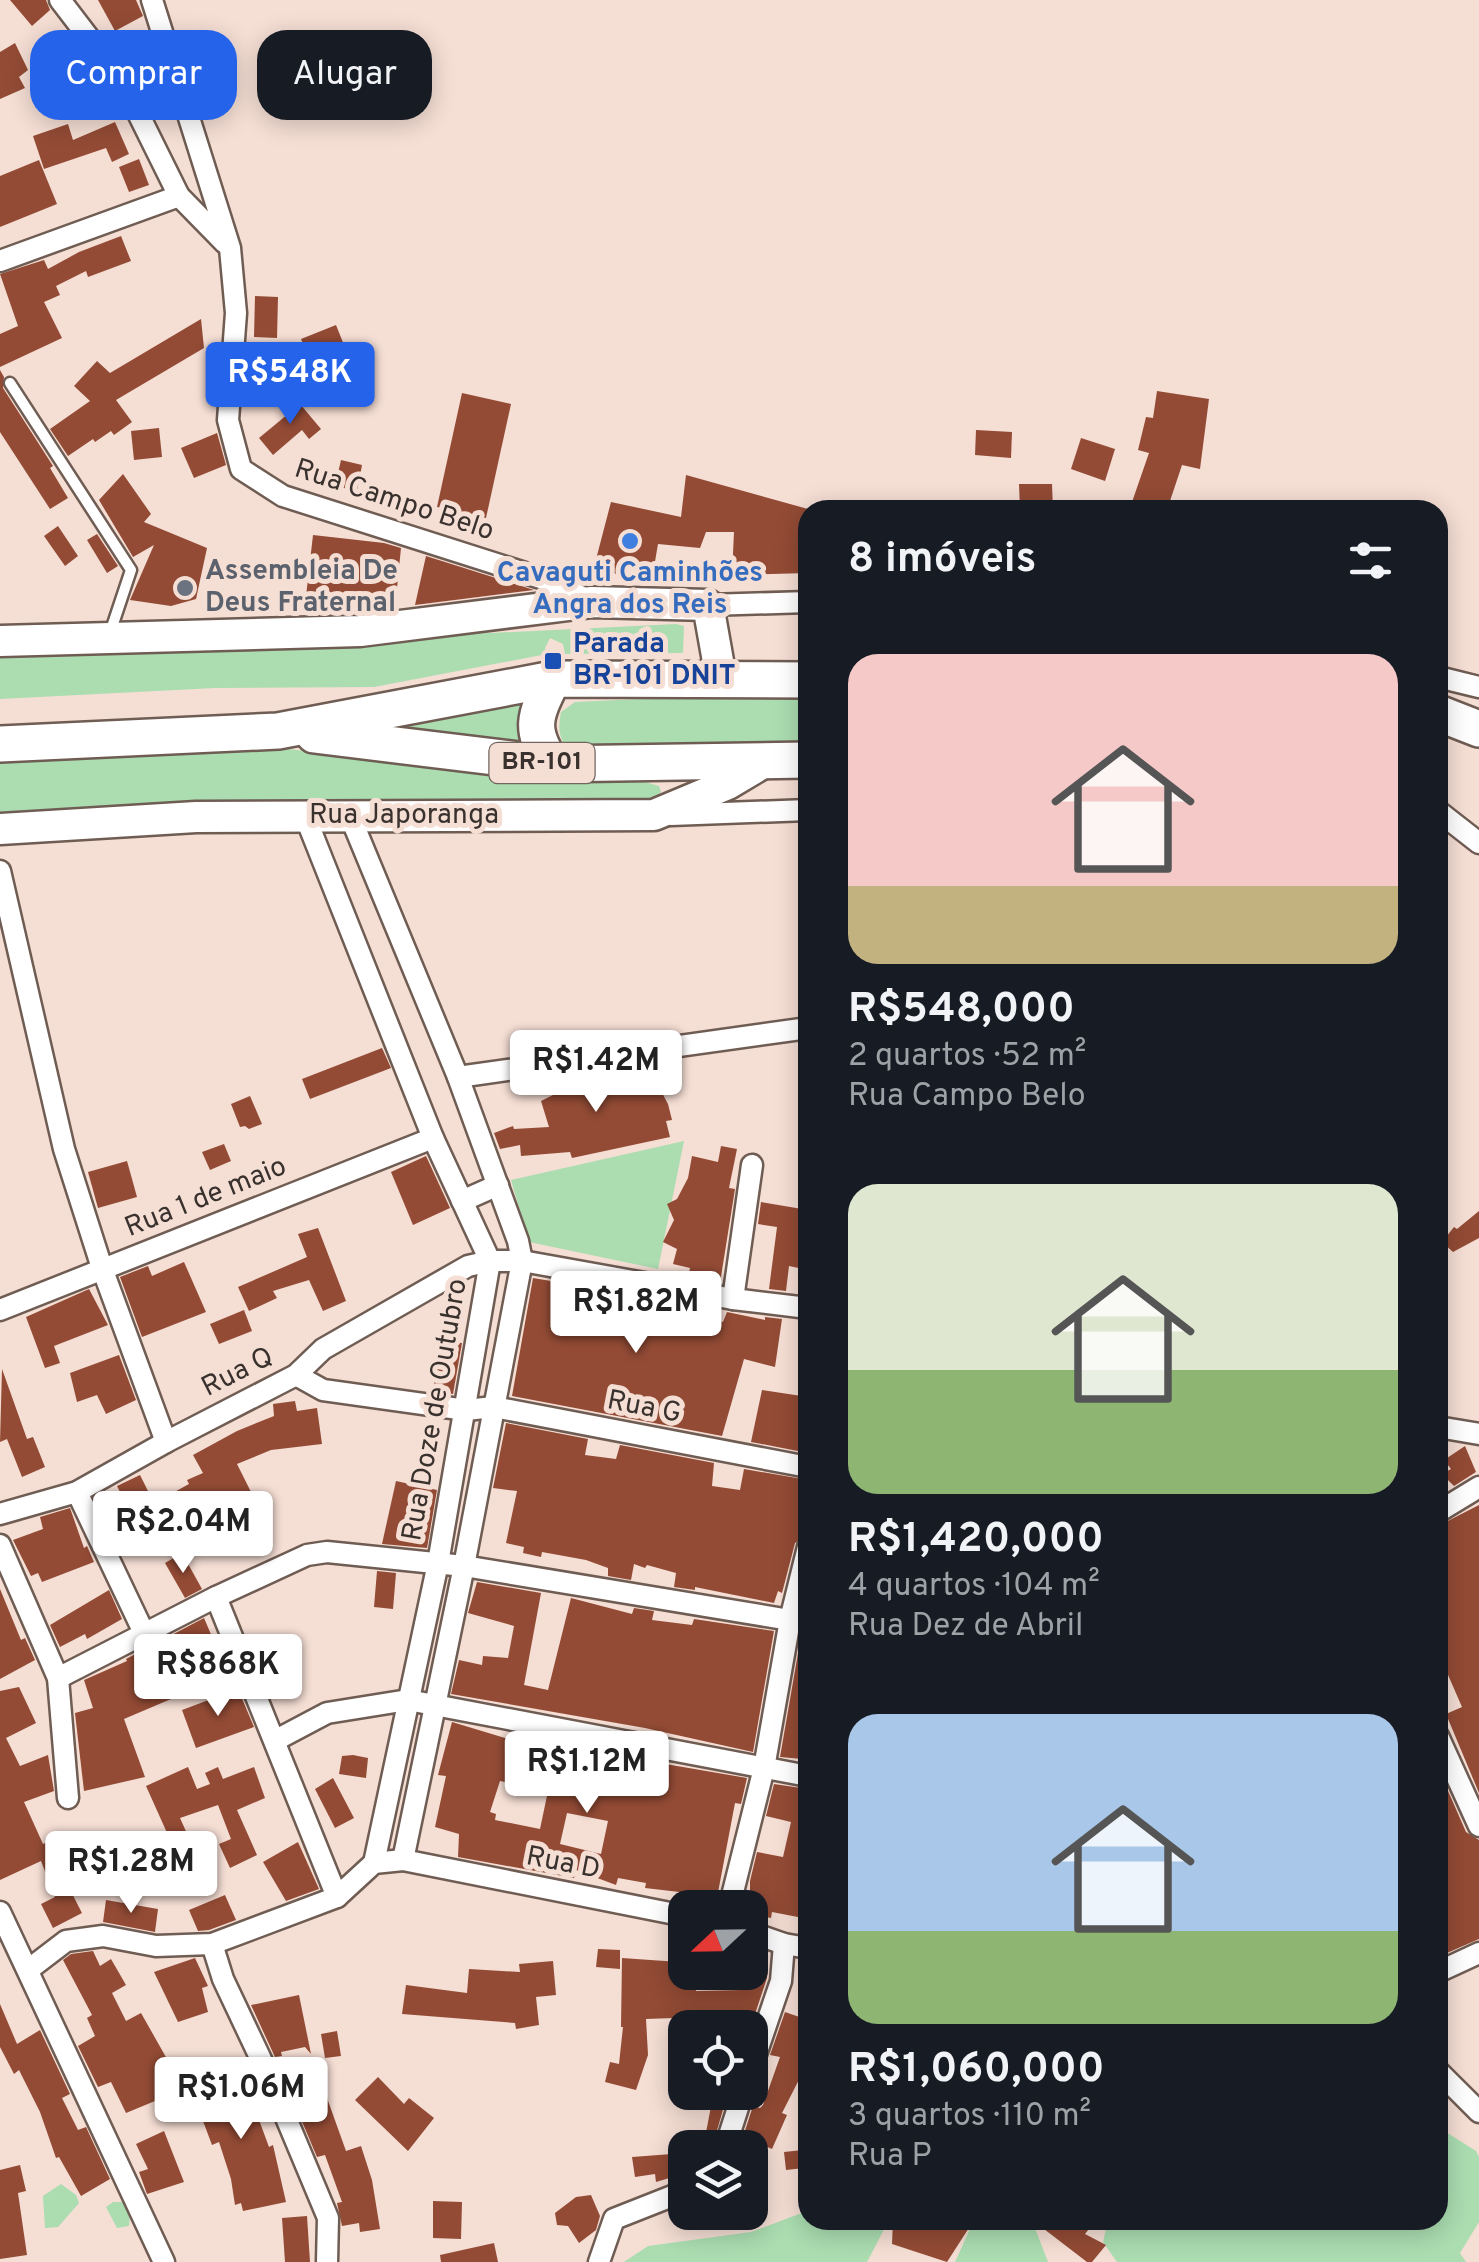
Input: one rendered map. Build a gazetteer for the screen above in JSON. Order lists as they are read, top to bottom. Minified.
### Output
{"streets":{"highway":["BR-101"],"main road":["Rua Japoranga"],"street":["Rua Campo Belo","Rua 1 de maio","Rua Q","Rua G","Rua Doze de Outubro","Rua D"]},"crossings":[["Rua Japoranga","Rua Doze de Outubro"],["Rua 1 de maio","Rua Doze de Outubro"],["Rua Q","Rua G"],["Rua Q","Rua Doze de Outubro"],["Rua G","Rua Doze de Outubro"],["Rua Doze de Outubro","Rua D"]],"places":{"other":["Cavaguti Caminhões Angra dos Reis","Assembleia De Deus Fraternal"],"transit":["Parada BR-101 DNIT"]},"north":"left","page":{"chip":["Comprar","Alugar"],"price":["R$548K","R$1.42M","R$1.82M","R$2.04M","R$868K","R$1.12M","R$1.28M","R$1.06M"],"heading":"8 imóveis","list":[{"name":"R$548,000","note":"2 quartos · 52 m² · Rua Campo Belo"},{"name":"R$1,420,000","note":"4 quartos · 104 m² · Rua Dez de Abril"},{"name":"R$1,060,000","note":"3 quartos · 110 m² · Rua P"}]}}
